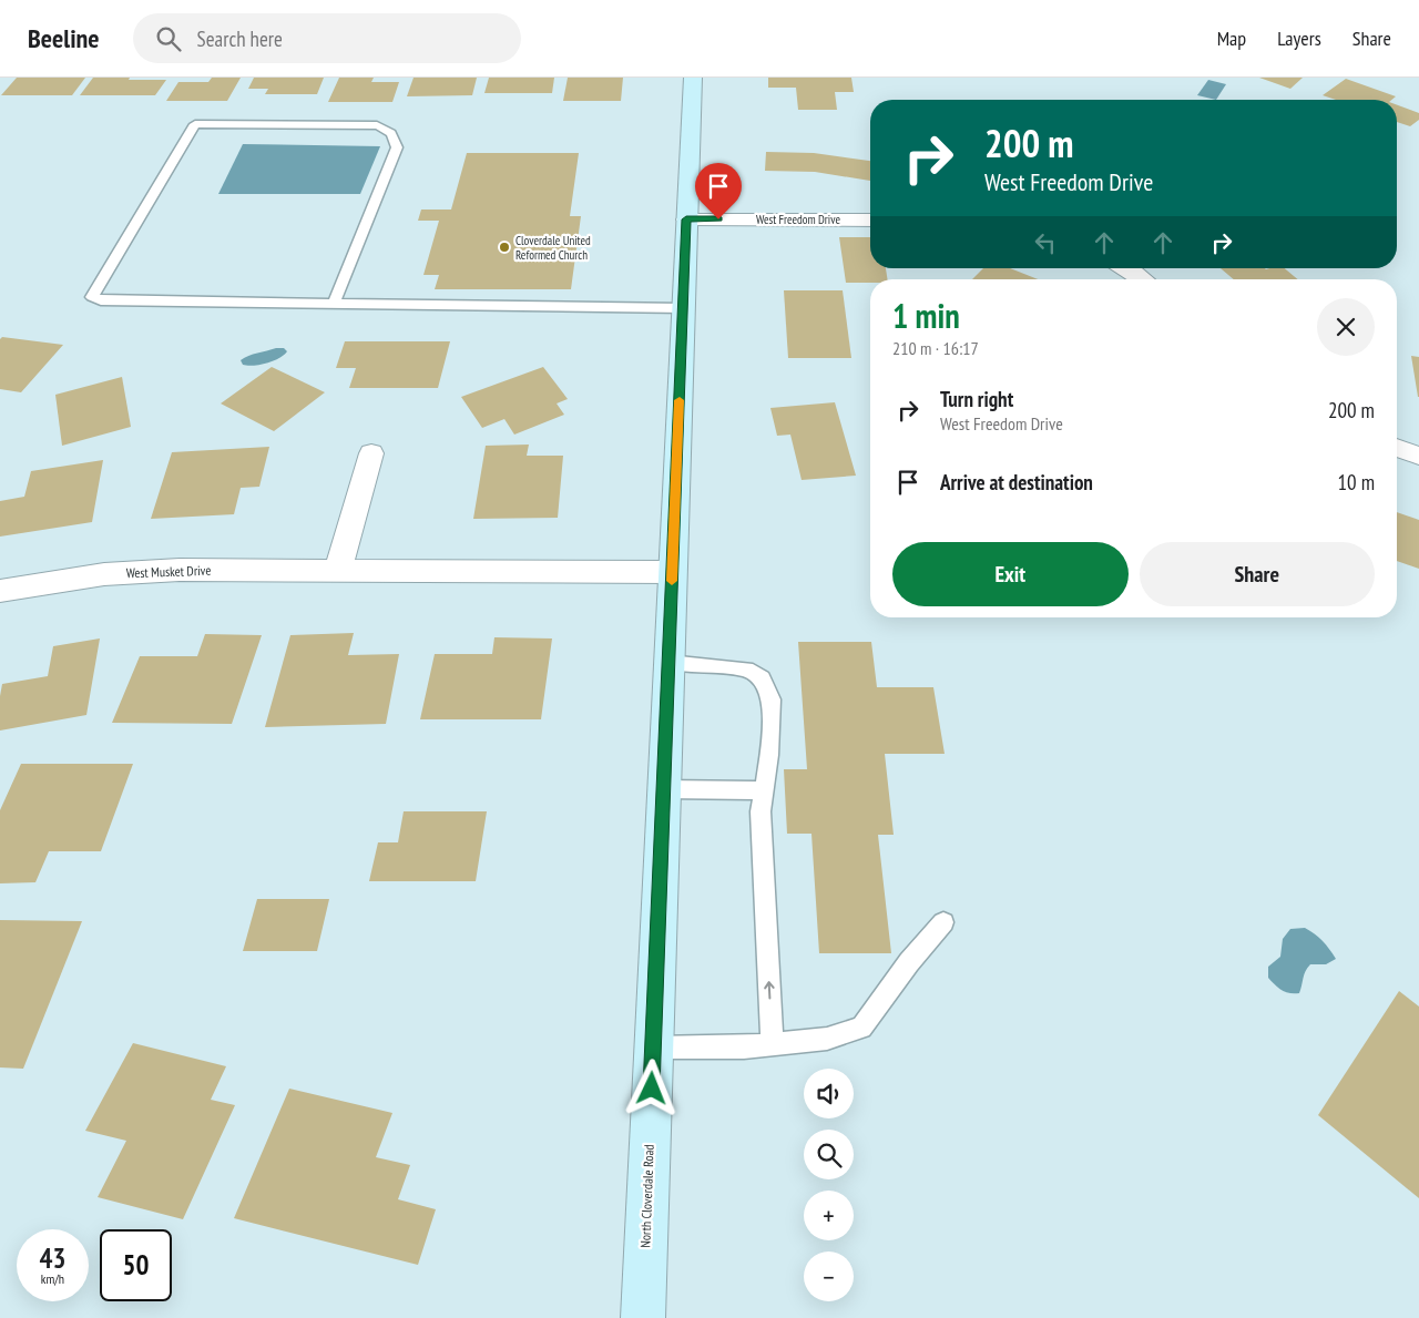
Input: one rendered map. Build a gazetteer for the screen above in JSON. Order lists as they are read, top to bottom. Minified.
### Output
{"streets":{"main road":["North Cloverdale Road"],"street":["West Freedom Drive","West Musket Drive"]},"crossings":[["West Freedom Drive","North Cloverdale Road"],["West Musket Drive","North Cloverdale Road"]],"places":["Cloverdale United Reformed Church"],"page":{"header":"Beeline","search":"Search here","nav":["Map","Layers","Share"],"turn":["200 m","West Freedom Drive"],"heading":["1 min","210 m · 16:17"],"list":[{"name":"Turn right","note":"West Freedom Drive","value":"200 m"},{"name":"Arrive at destination","value":"10 m"}],"buttons":["Exit","Share"],"map_buttons":["+","−"],"speed":"43 km/h","limit":"50"}}
